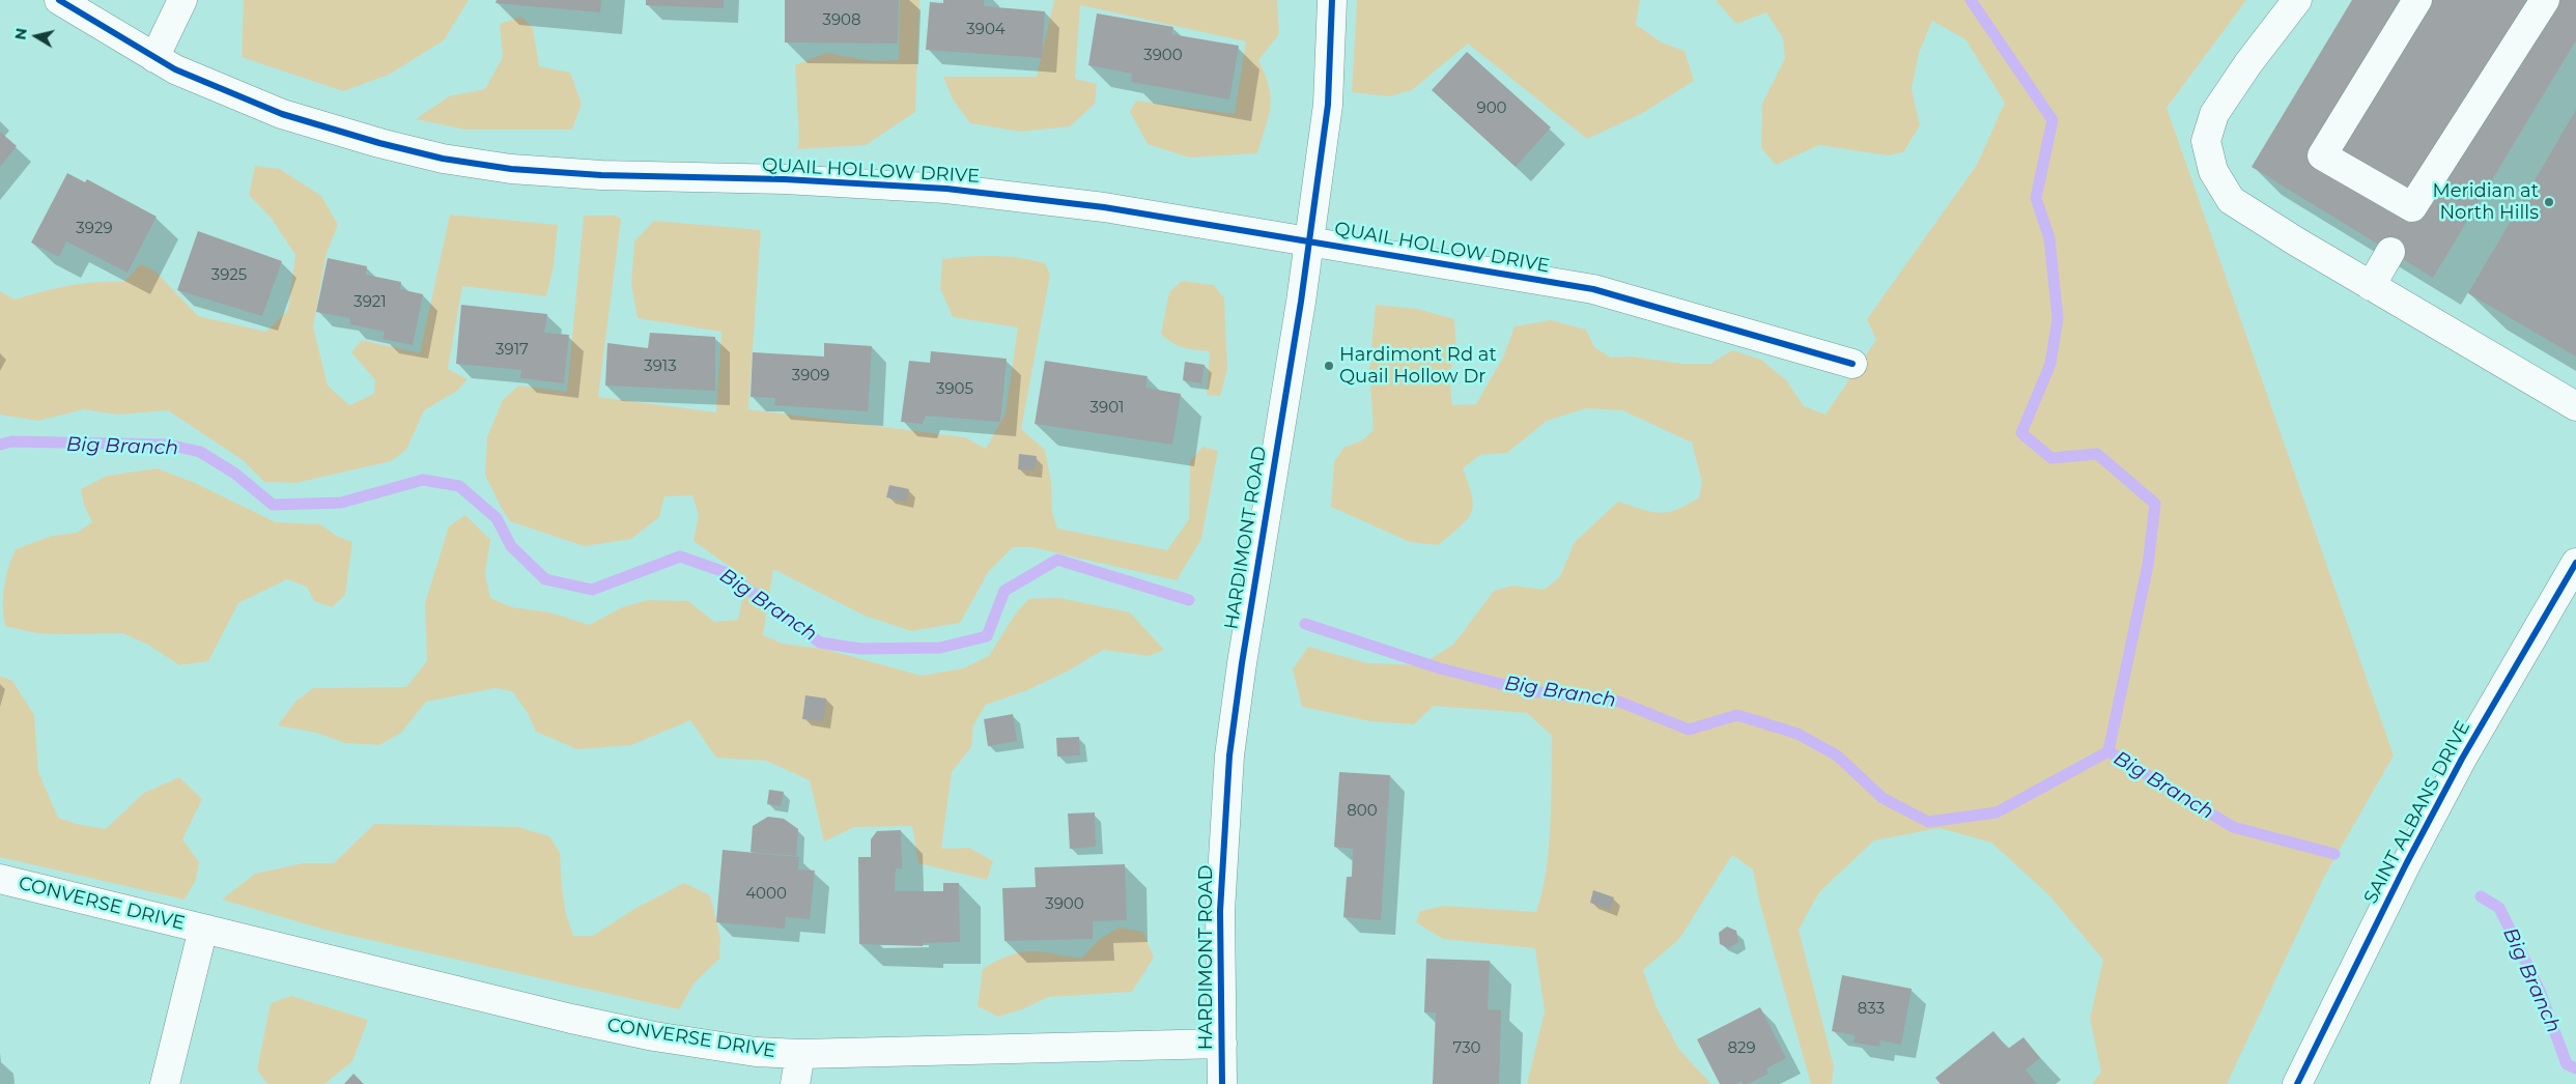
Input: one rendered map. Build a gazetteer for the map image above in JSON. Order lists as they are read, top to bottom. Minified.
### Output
{"streets":{"street":["QUAIL HOLLOW DRIVE","HARDIMONT ROAD","SAINT ALBANS DRIVE","CONVERSE DRIVE"]},"crossings":[["QUAIL HOLLOW DRIVE","HARDIMONT ROAD"],["HARDIMONT ROAD","CONVERSE DRIVE"]],"water":["Big Branch"],"places":["Meridian at North Hills","Hardimont Rd at Quail Hollow Dr"],"house_numbers":["3908","3904","3900","900","3929","3925","3921","3917","3913","3909","3905","3901","800","4000","3900","833","730","829"],"north":"left"}
